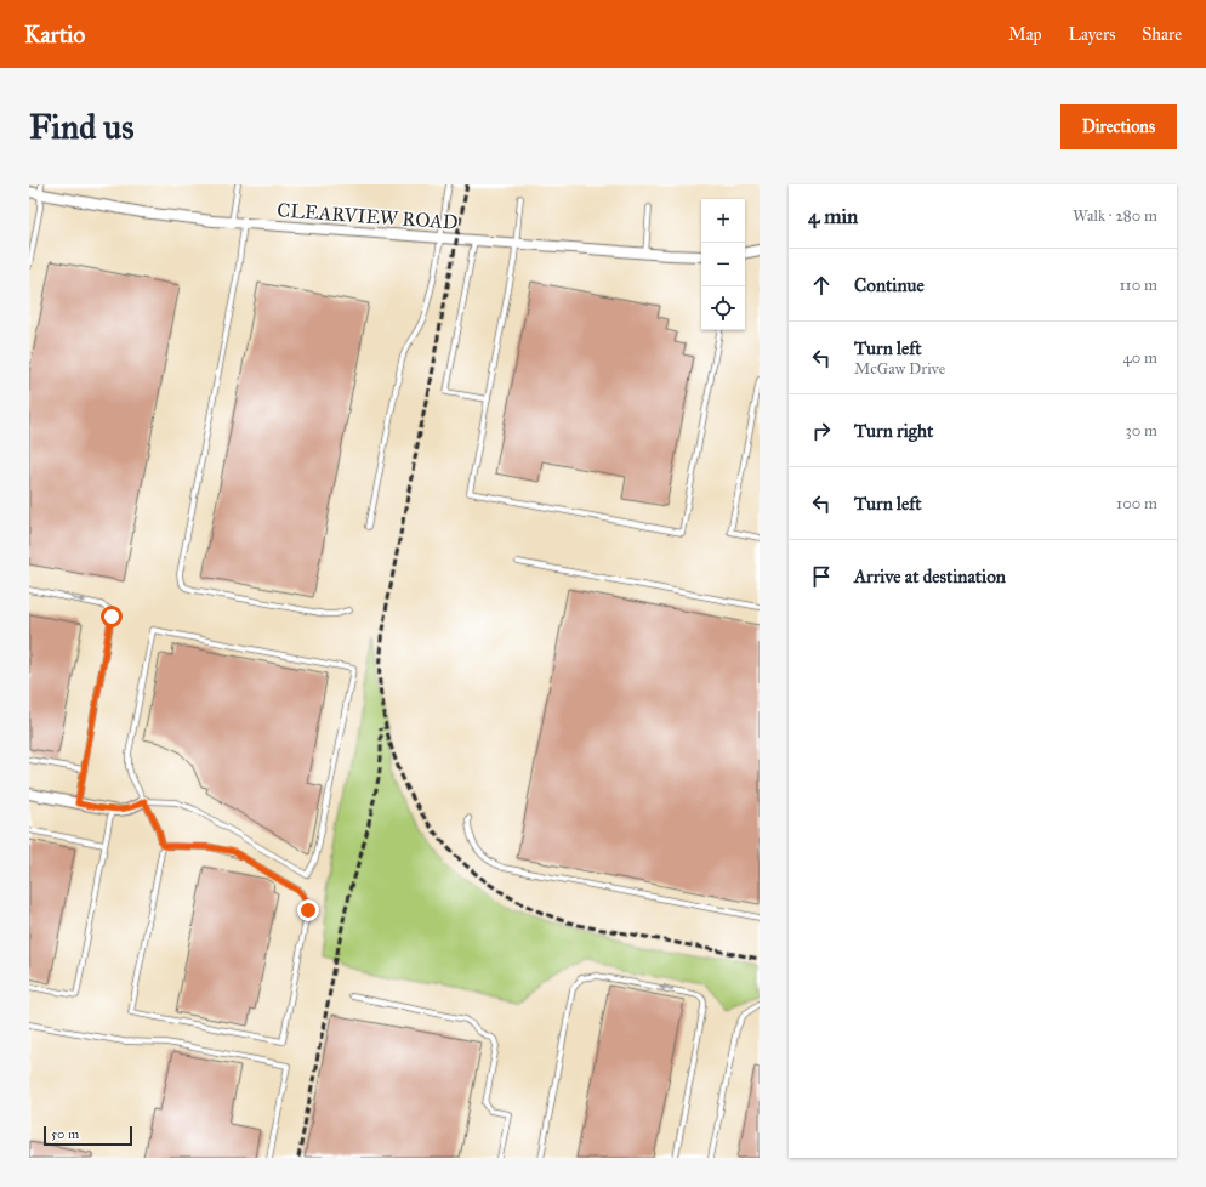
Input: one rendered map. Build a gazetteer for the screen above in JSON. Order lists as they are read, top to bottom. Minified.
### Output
{"streets":{"street":["CLEARVIEW ROAD"]},"scale_bar":"50 m","page":{"header":"Kartio","nav":["Map","Layers","Share"],"buttons":"Directions","title":"Find us","heading":["4 min","Walk · 280 m"],"map_buttons":["+","−"],"list":[["Continue","110 m"],["Turn left","McGaw Drive","40 m"],["Turn right","30 m"],["Turn left","100 m"],"Arrive at destination"],"scale":"50 m"}}
